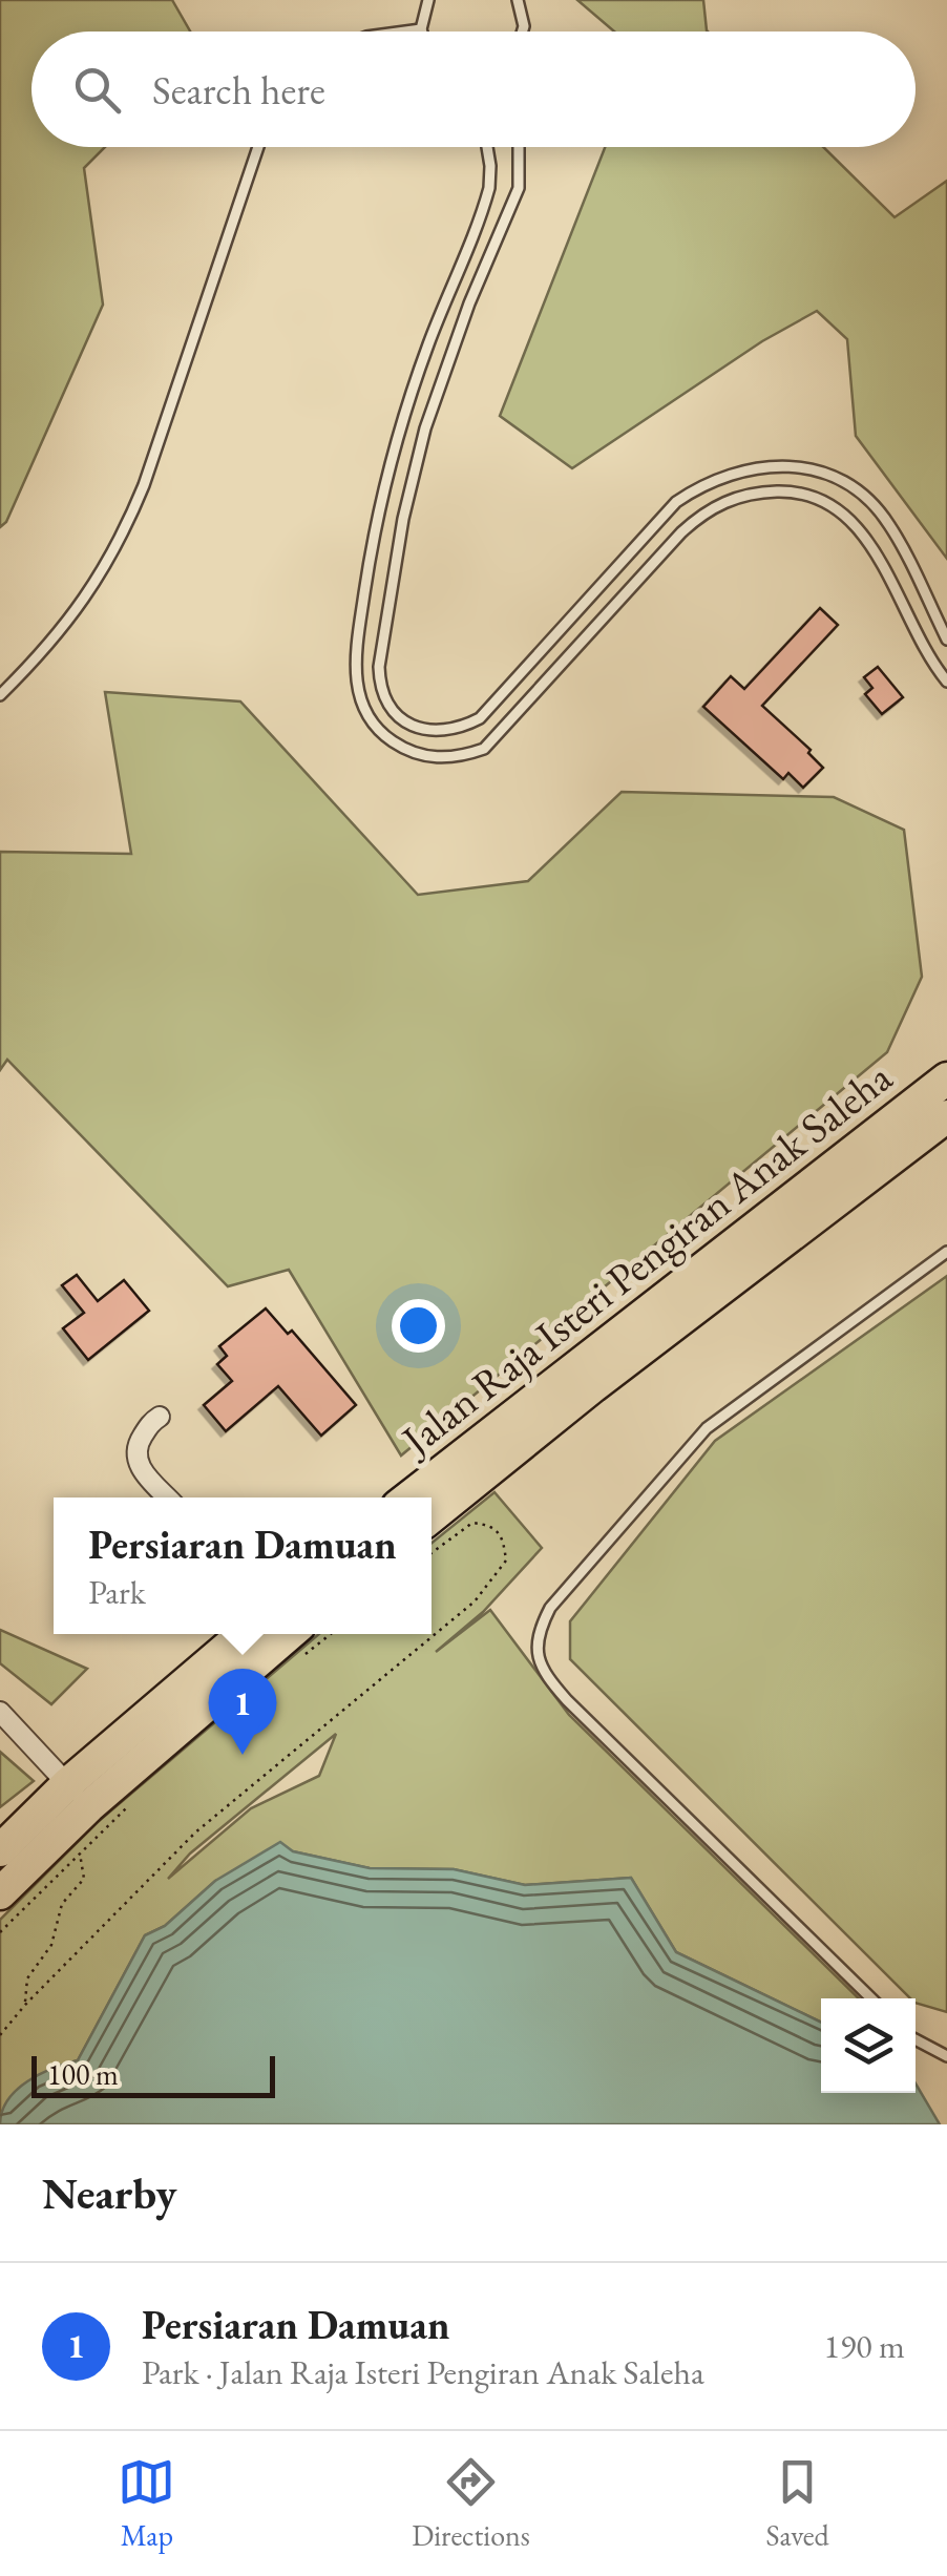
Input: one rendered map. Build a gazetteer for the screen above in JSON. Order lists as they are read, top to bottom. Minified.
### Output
{"streets":{"main road":["Jalan Raja Isteri Pengiran Anak Saleha"]},"scale_bar":"100 m","page":{"search":"Search here","popup":["Persiaran Damuan","Park"],"pins":"1","scale":"100 m","heading":"Nearby","list":[{"mark":"1","name":"Persiaran Damuan","note":"Park · Jalan Raja Isteri Pengiran Anak Saleha","value":"190 m"}],"nav":["Map","Directions","Saved"]}}
